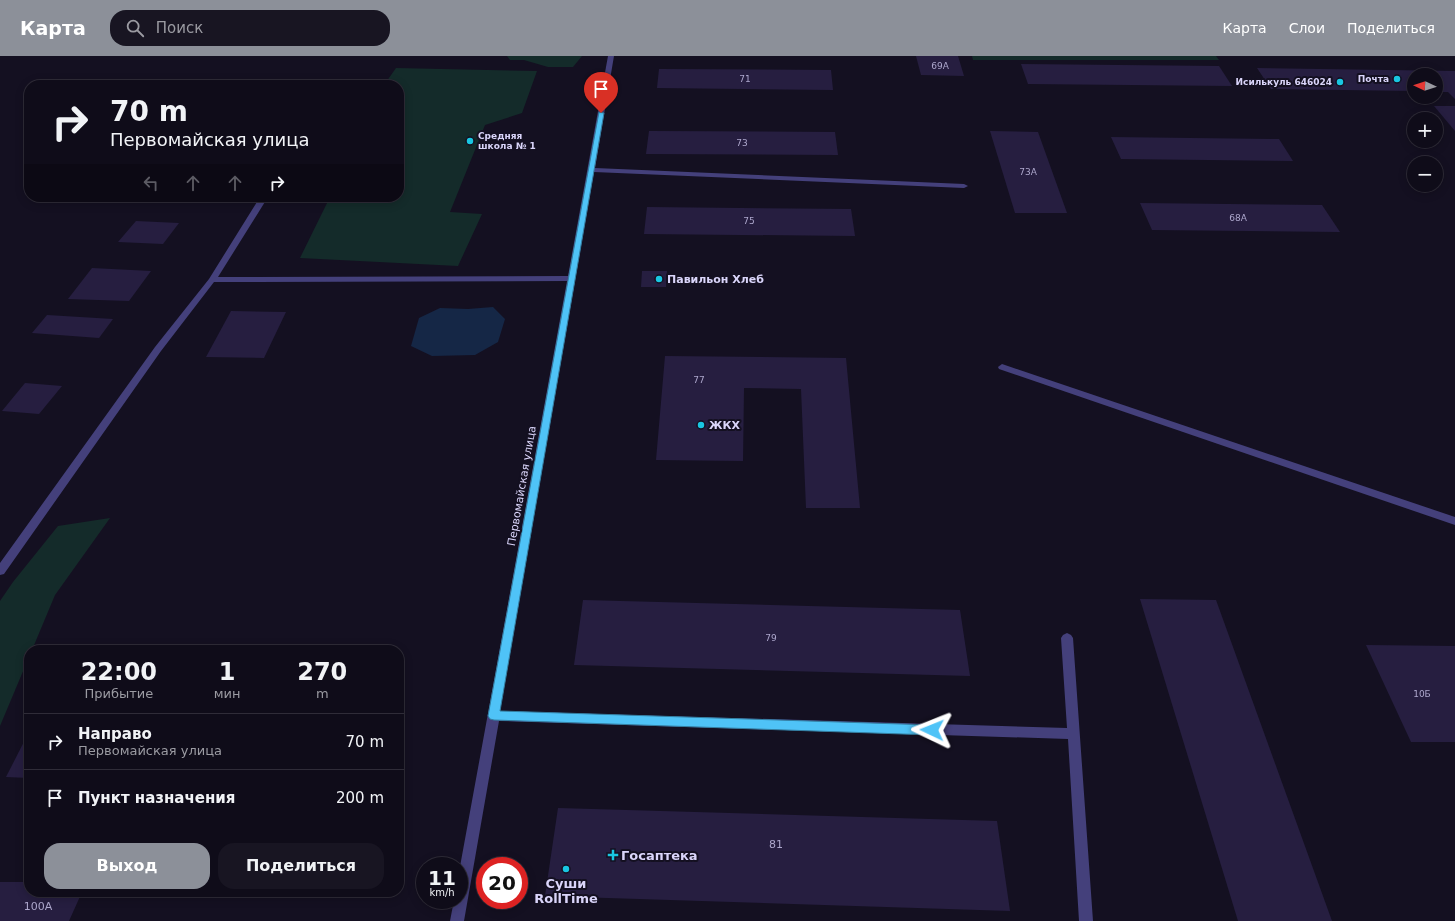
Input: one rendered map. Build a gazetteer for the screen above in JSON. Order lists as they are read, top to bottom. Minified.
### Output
{"streets":{"street":["Первомайская улица"]},"places":{"other":["Почта","Исилькуль 646024","Средняя школа № 1","Павильон Хлеб","ЖКХ","Суши RollTime"],"health":["Госаптека"]},"house_numbers":["69А","71","73","73А","68А","75","77","79","10Б","81","100А"],"north":"left","page":{"header":"Карта","search":"Поиск","nav":["Карта","Слои","Поделиться"],"map_buttons":["+","−"],"turn":["70 m","Первомайская улица"],"eta":["22:00","Прибытие","1","мин","270","m"],"list":[{"name":"Направо","note":"Первомайская улица","value":"70 m"},{"name":"Пункт назначения","value":"200 m"}],"buttons":["Выход","Поделиться"],"speed":"11 km/h","limit":"20"}}
